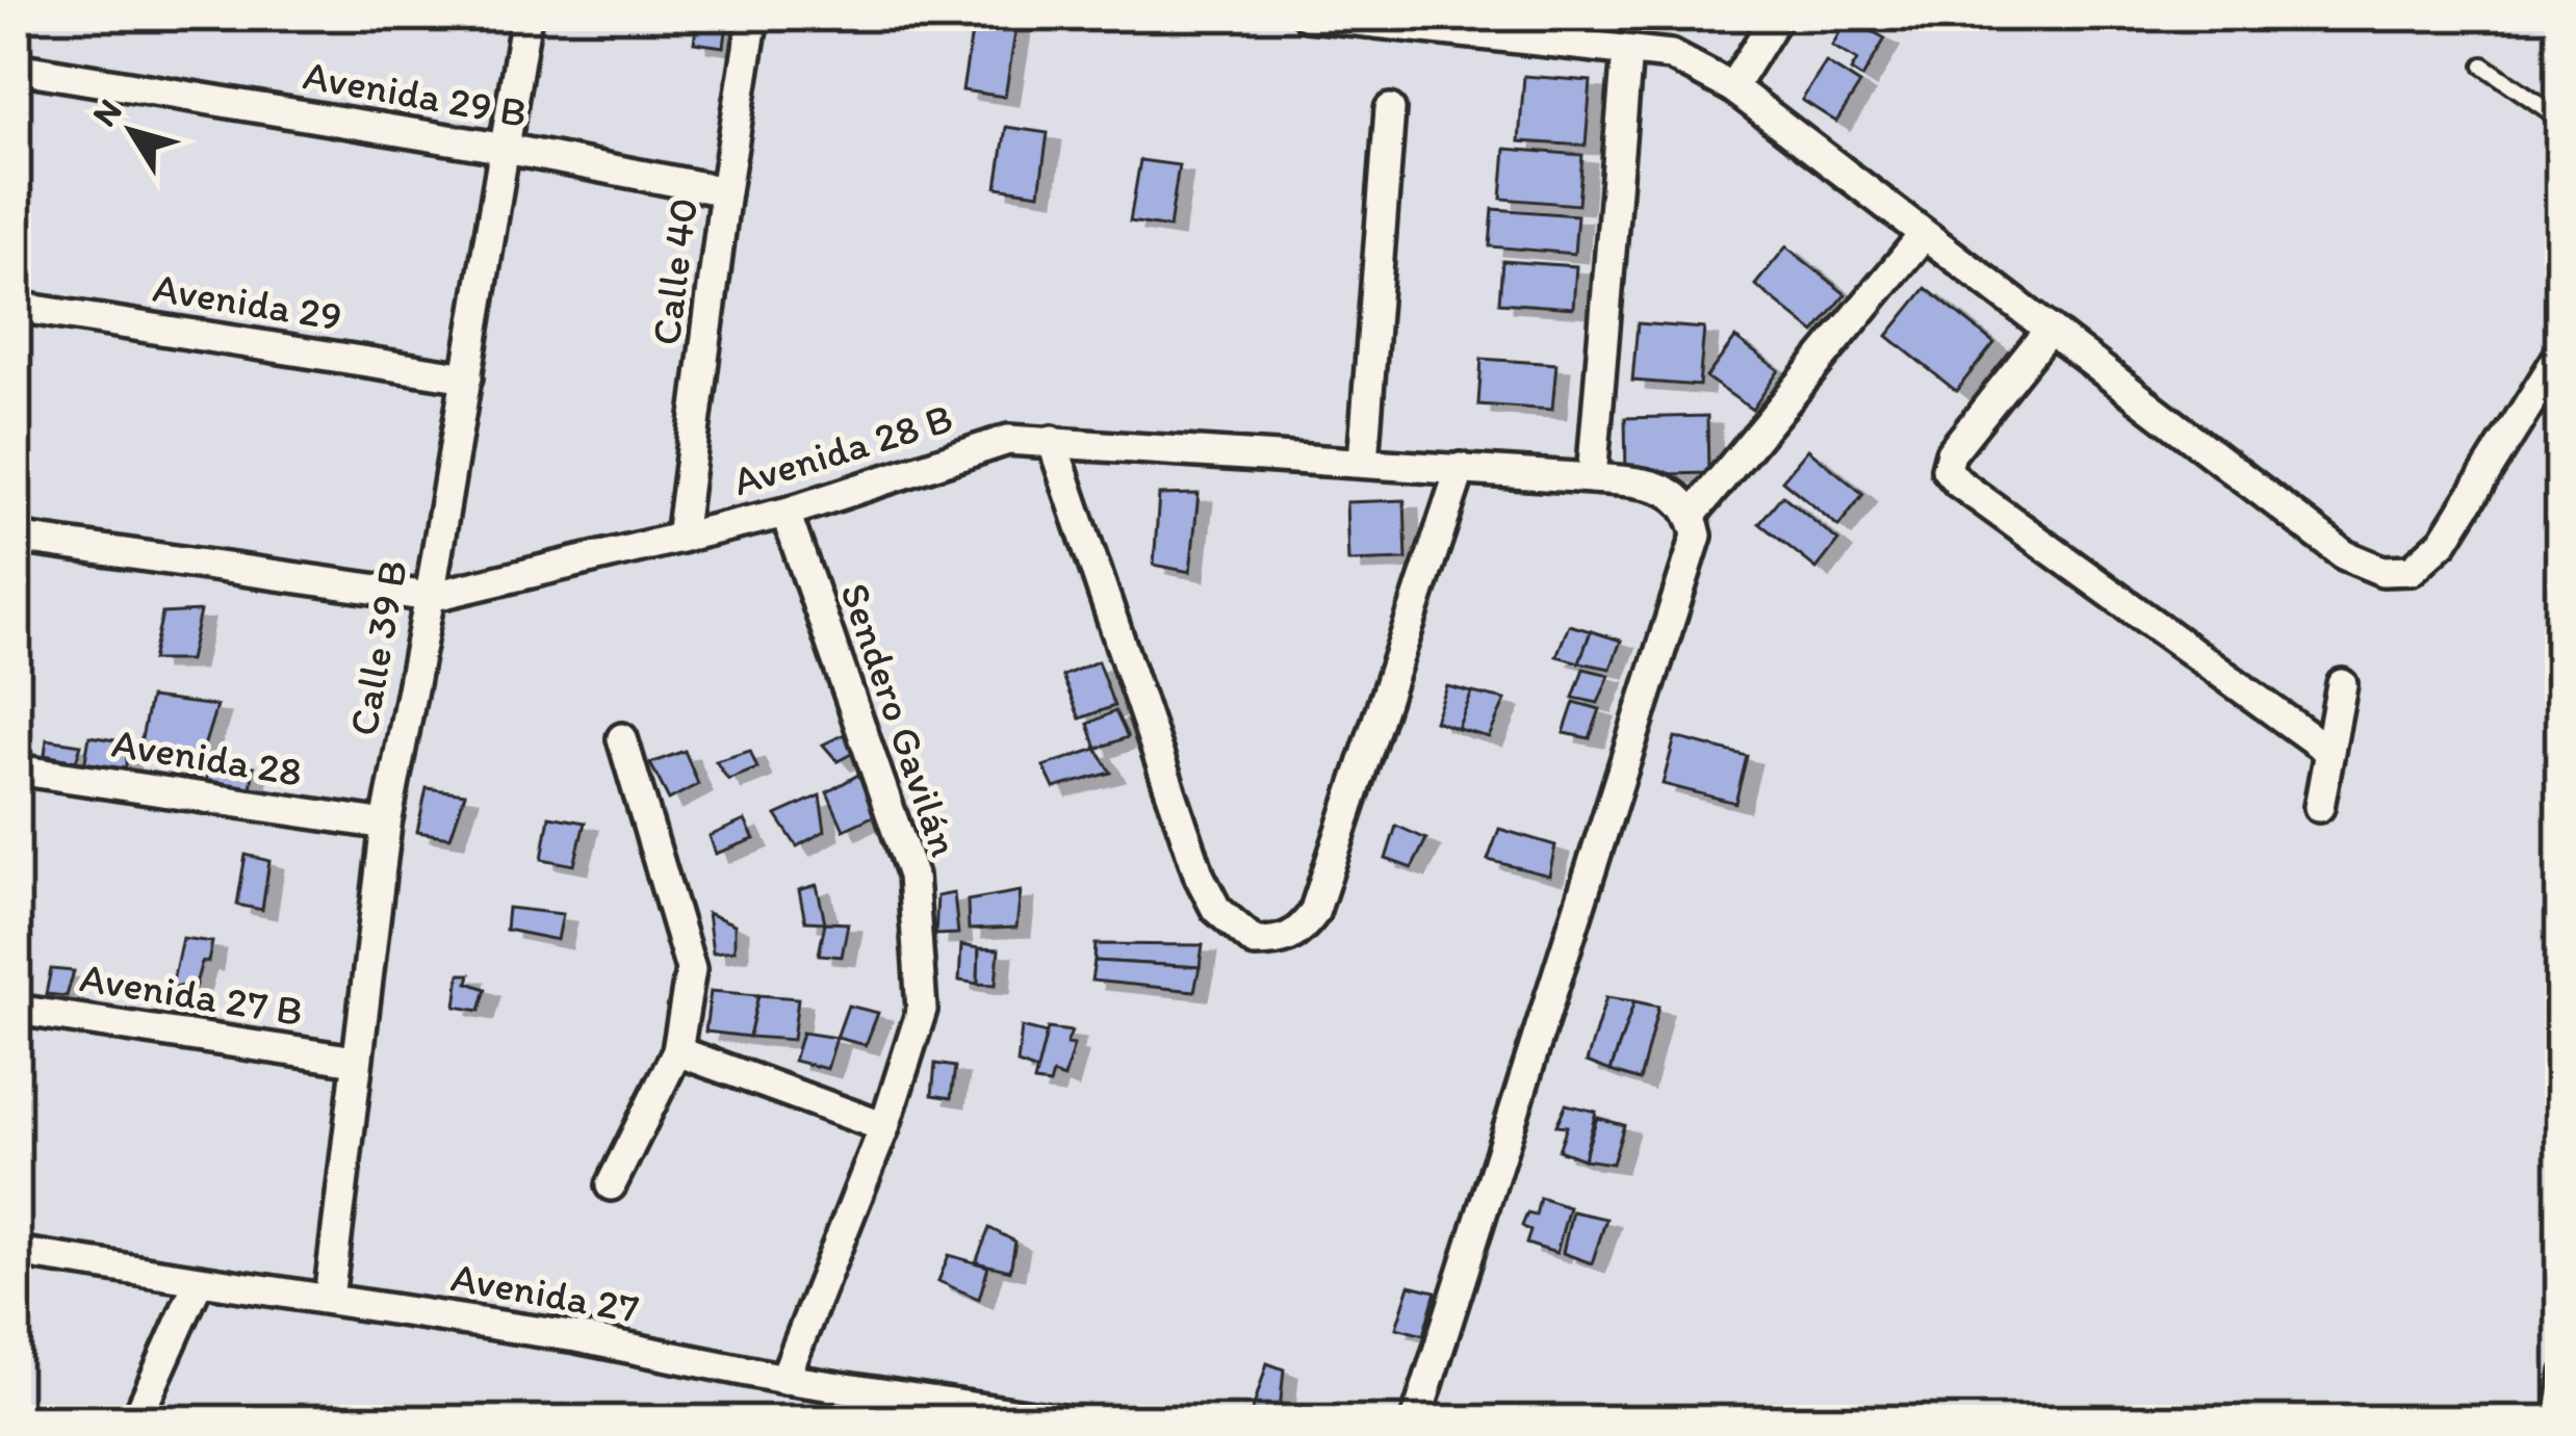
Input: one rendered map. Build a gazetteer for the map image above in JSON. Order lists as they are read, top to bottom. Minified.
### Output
{"streets":{"street":["Avenida 29 B","Calle 40","Avenida 29","Avenida 28 B","Calle 39 B","Sendero Gavilán","Avenida 28","Avenida 27 B","Avenida 27"]},"crossings":[["Avenida 29 B","Calle 40"],["Avenida 29 B","Calle 39 B"],["Calle 40","Avenida 28 B"],["Avenida 29","Calle 39 B"],["Avenida 28 B","Calle 39 B"],["Avenida 28 B","Sendero Gavilán"],["Calle 39 B","Avenida 28"],["Calle 39 B","Avenida 27 B"],["Calle 39 B","Avenida 27"],["Sendero Gavilán","Avenida 27"]],"north":"top left"}
